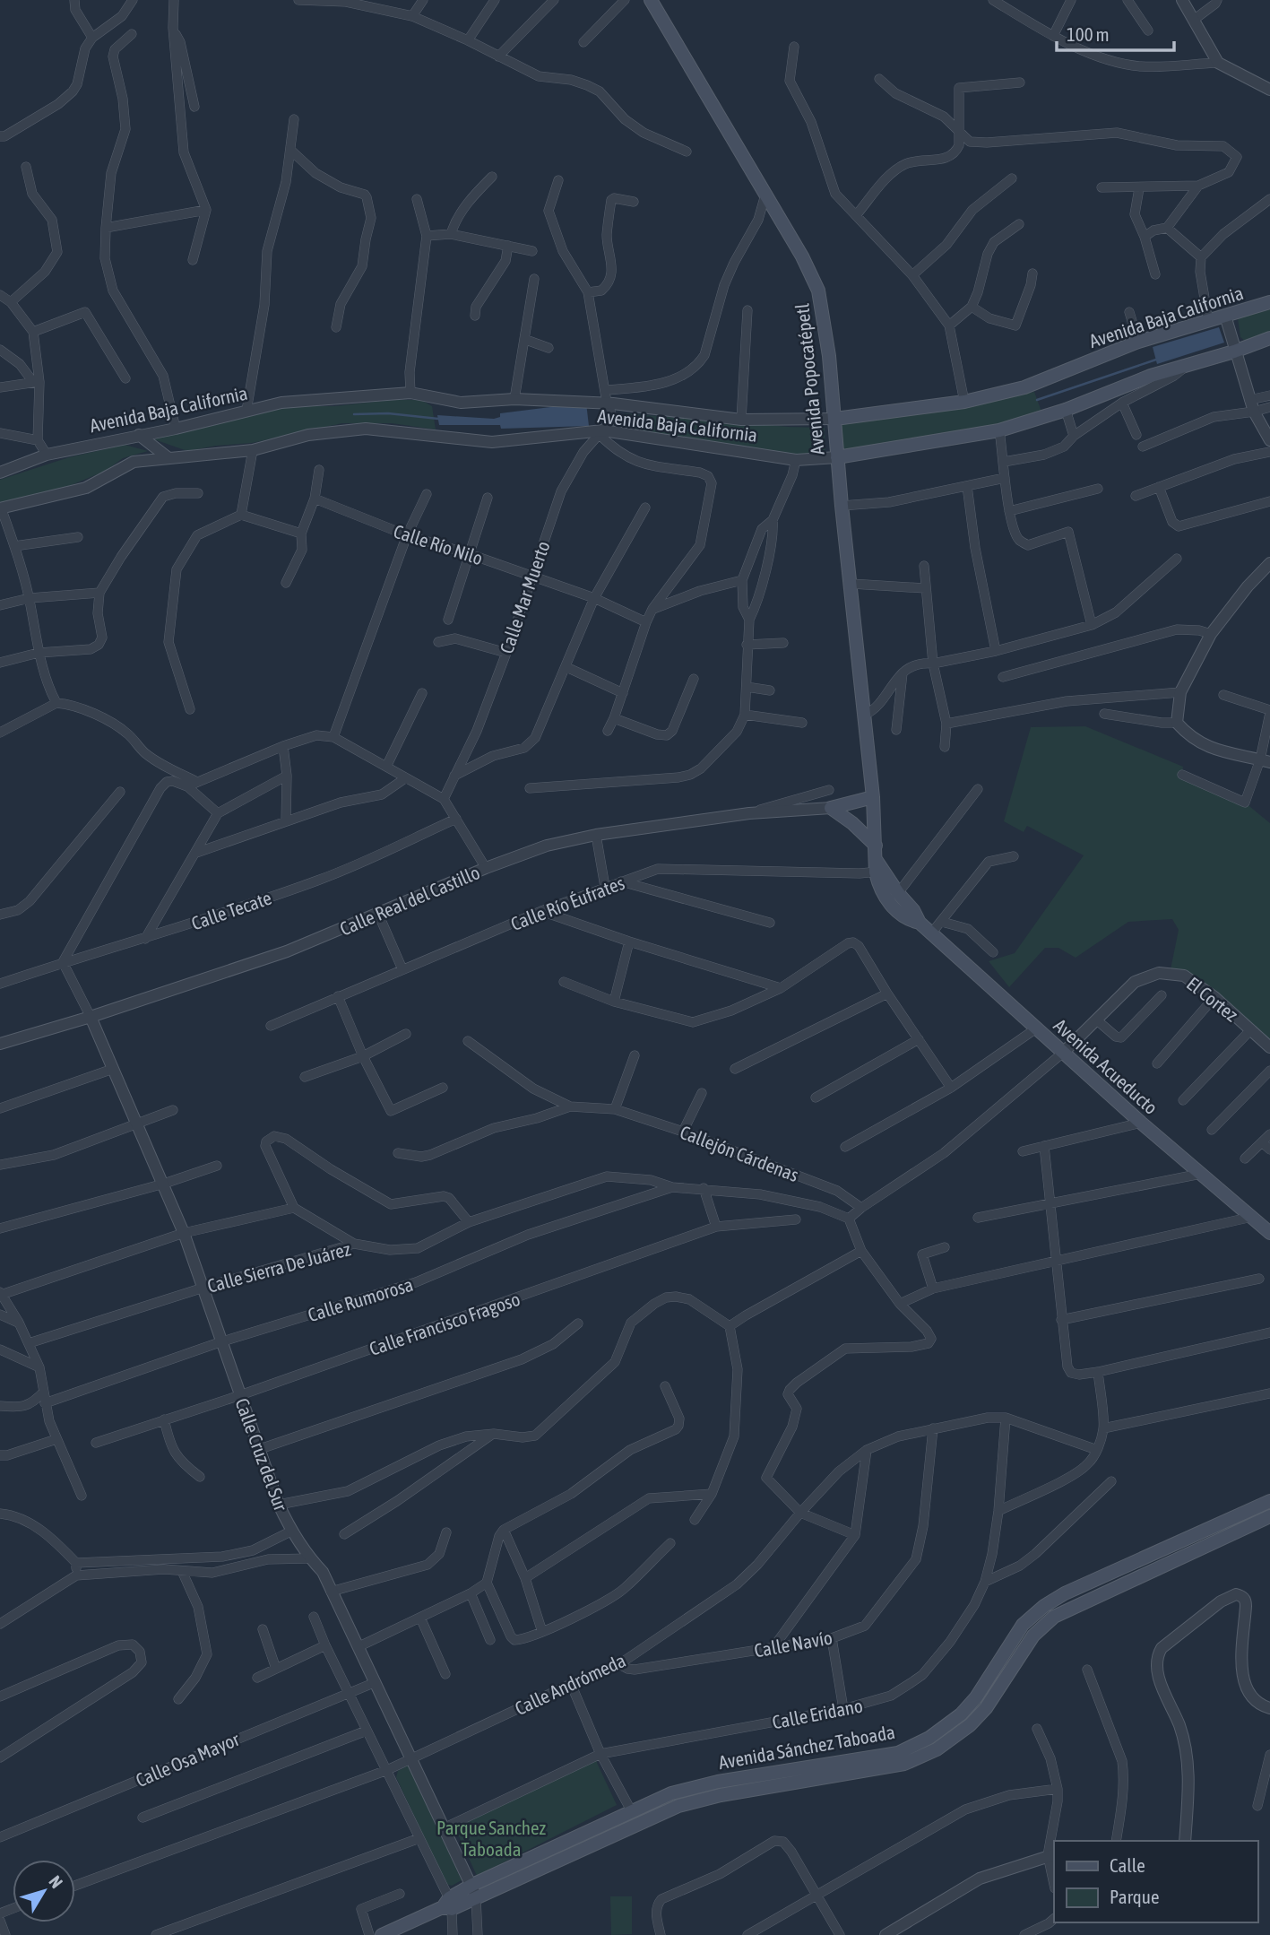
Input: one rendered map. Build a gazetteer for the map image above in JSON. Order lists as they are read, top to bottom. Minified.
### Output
{"streets":{"main road":["Avenida Baja California","Avenida Popocatépetl","Avenida Acueducto","Avenida Sánchez Taboada"],"street":["Calle Río Nilo","Calle Mar Muerto","Calle Real del Castillo","Calle Río Éufrates","Calle Tecate","El Cortez","Callejón Cárdenas","Calle Sierra De Juárez","Calle Rumorosa","Calle Francisco Fragoso","Calle Cruz del Sur","Calle Navío","Calle Andrómeda","Calle Eridano","Calle Osa Mayor"]},"crossings":[["Avenida Baja California","Avenida Popocatépetl"],["Avenida Baja California","Calle Mar Muerto"],["Avenida Popocatépetl","Avenida Acueducto"],["Calle Río Nilo","Calle Mar Muerto"],["Calle Real del Castillo","Calle Cruz del Sur"],["Calle Río Éufrates","Avenida Acueducto"],["Calle Tecate","Calle Cruz del Sur"],["El Cortez","Avenida Acueducto"],["Calle Sierra De Juárez","Calle Rumorosa"],["Calle Sierra De Juárez","Calle Cruz del Sur"],["Calle Rumorosa","Calle Cruz del Sur"],["Calle Francisco Fragoso","Calle Cruz del Sur"],["Calle Cruz del Sur","Calle Andrómeda"],["Calle Cruz del Sur","Calle Eridano"],["Calle Cruz del Sur","Avenida Sánchez Taboada"],["Calle Cruz del Sur","Calle Osa Mayor"],["Calle Navío","Calle Andrómeda"],["Calle Andrómeda","Calle Eridano"]],"parks":["Parque Sanchez Taboada"],"legend":["Calle","Parque"],"scale_bar":"100 m","north":"top right"}
